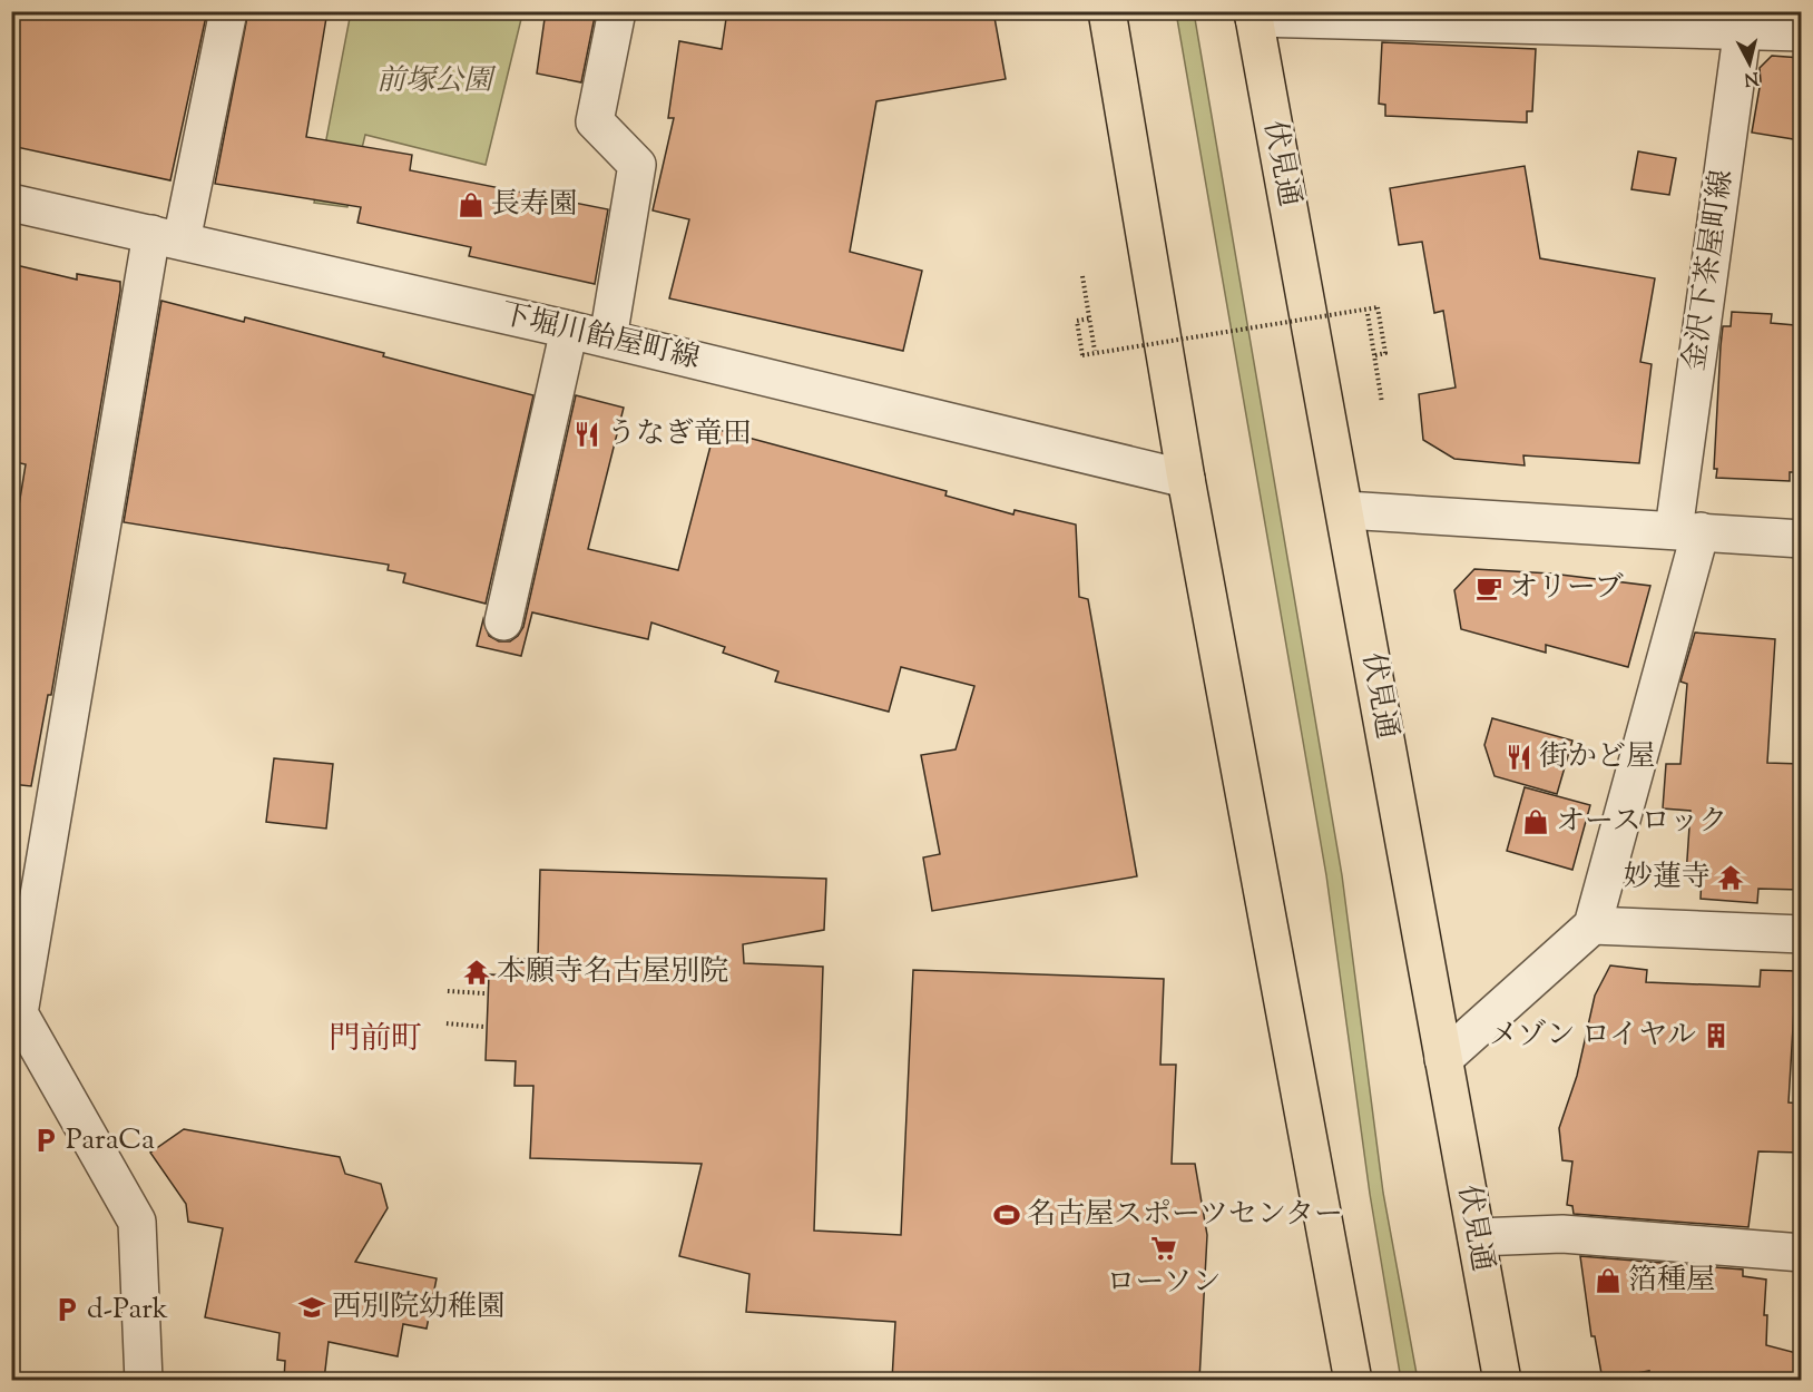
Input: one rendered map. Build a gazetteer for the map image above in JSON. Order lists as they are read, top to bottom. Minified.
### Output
{"streets":{"highway":["伏見通"],"street":["金沢下茶屋町線","下堀川飴屋町線"]},"districts":["門前町"],"parks":["前塚公園"],"places":{"shop":["長寿園","オースロック","箔種屋"],"restaurant":["うなぎ竜田","街かど屋"],"cafe":["オリーブ"],"temple":["妙蓮寺","本願寺名古屋別院"],"building":["メゾン ロイヤル"],"parking":["ParaCa","d-Park"],"sports":["名古屋スポーツセンター"],"supermarket":["ローソン"],"school or university":["西別院幼稚園"]},"north":"bottom"}
